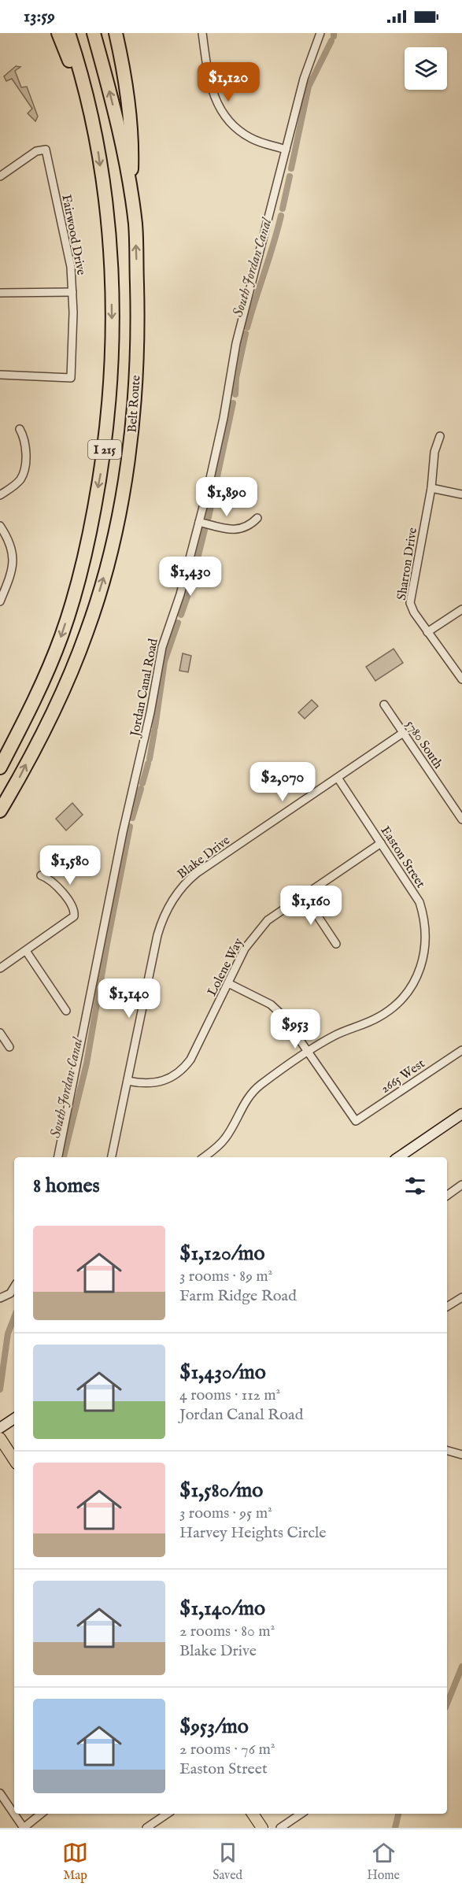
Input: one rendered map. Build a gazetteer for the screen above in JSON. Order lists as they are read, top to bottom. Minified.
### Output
{"streets":{"highway":["Belt Route","I 215"],"street":["Fairwood Drive","Sharron Drive","Jordan Canal Road","5780 South","Blake Drive","Easton Street","Lolene Way","2665 West"]},"crossings":[["5780 South","Blake Drive"],["Blake Drive","Easton Street"],["Blake Drive","Lolene Way"],["Easton Street","Lolene Way"],["Easton Street","2665 West"]],"water":["South Jordan Canal"],"page":{"status":"13:59","price":["$1,120","$1,890","$1,430","$2,070","$1,580","$1,160","$1,140","$953"],"heading":"8 homes","list":[{"name":"$1,120/mo","note":"3 rooms · 89 m² · Farm Ridge Road"},{"name":"$1,430/mo","note":"4 rooms · 112 m² · Jordan Canal Road"},{"name":"$1,580/mo","note":"3 rooms · 95 m² · Harvey Heights Circle"},{"name":"$1,140/mo","note":"2 rooms · 80 m² · Blake Drive"},{"name":"$953/mo","note":"2 rooms · 76 m² · Easton Street"}],"tabs":["Map","Saved","Home"]}}
